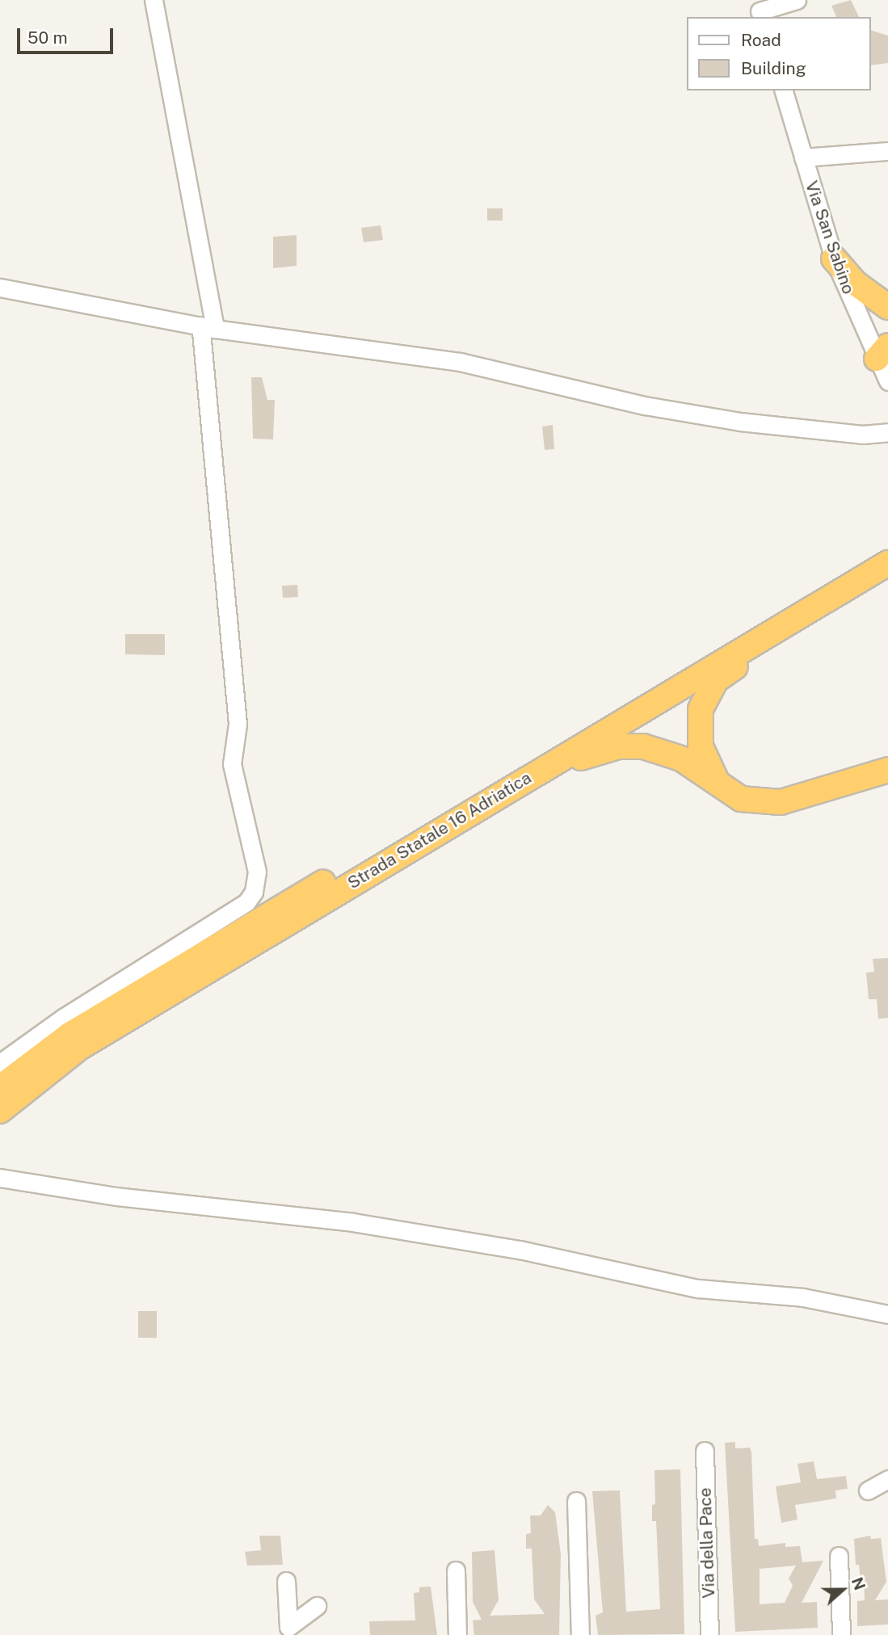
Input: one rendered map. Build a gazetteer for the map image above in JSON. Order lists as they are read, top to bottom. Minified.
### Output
{"streets":{"highway":["Strada Statale 16 Adriatica"],"street":["Via San Sabino","Via della Pace"]},"legend":["Road","Building"],"scale_bar":"50 m","north":"right"}
